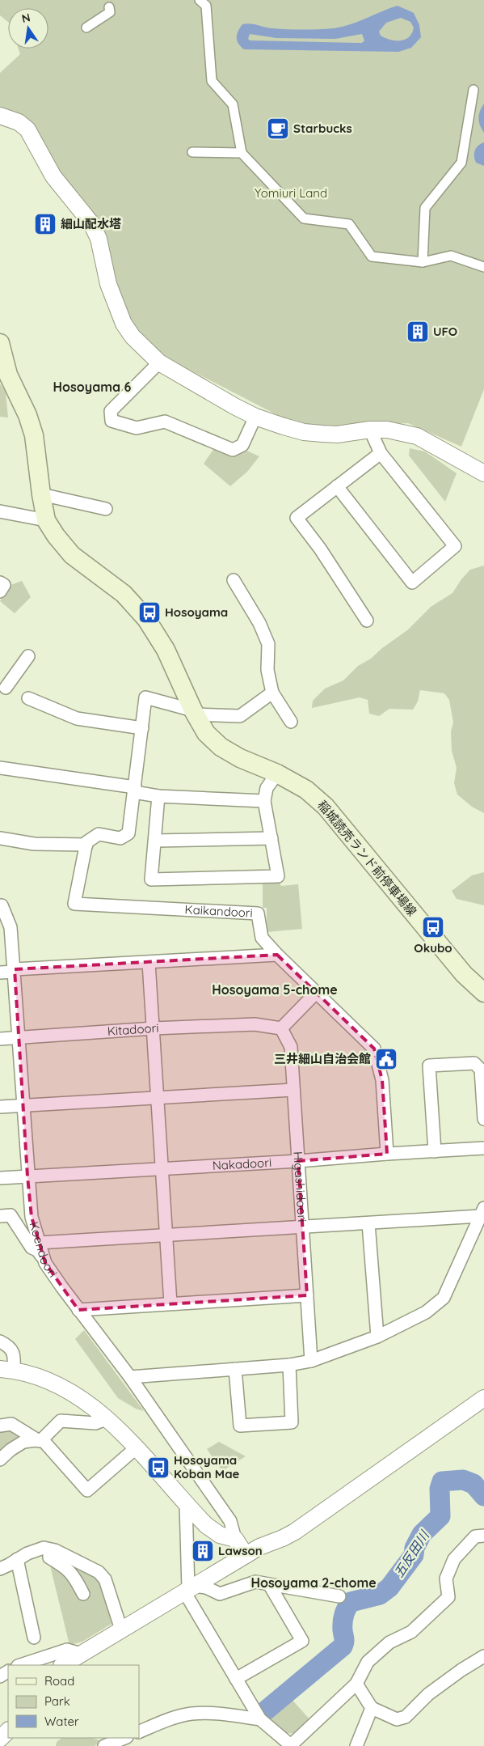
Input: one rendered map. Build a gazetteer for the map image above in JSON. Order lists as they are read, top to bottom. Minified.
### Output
{"streets":{"main road":["稲城読売ランド前停車場線"],"street":["Kaikandoori","Kitadoori","Nakadoori","Higashidoori","Koendoori"]},"crossings":[["Kaikandoori","Nakadoori"],["Kitadoori","Higashidoori"],["Kitadoori","Koendoori"],["Nakadoori","Higashidoori"],["Nakadoori","Koendoori"]],"districts":["Hosoyama 6","Hosoyama 5-chome","Hosoyama 2-chome"],"water":["五反田川"],"parks":["Yomiuri Land"],"places":{"cafe":["Starbucks"],"building":["細山配水塔","UFO","Lawson"],"bus stop":["Hosoyama","Okubo","Hosoyama Koban Mae"],"public building":["三井細山自治会館"]},"legend":["Road","Park","Water"],"north":"top"}
